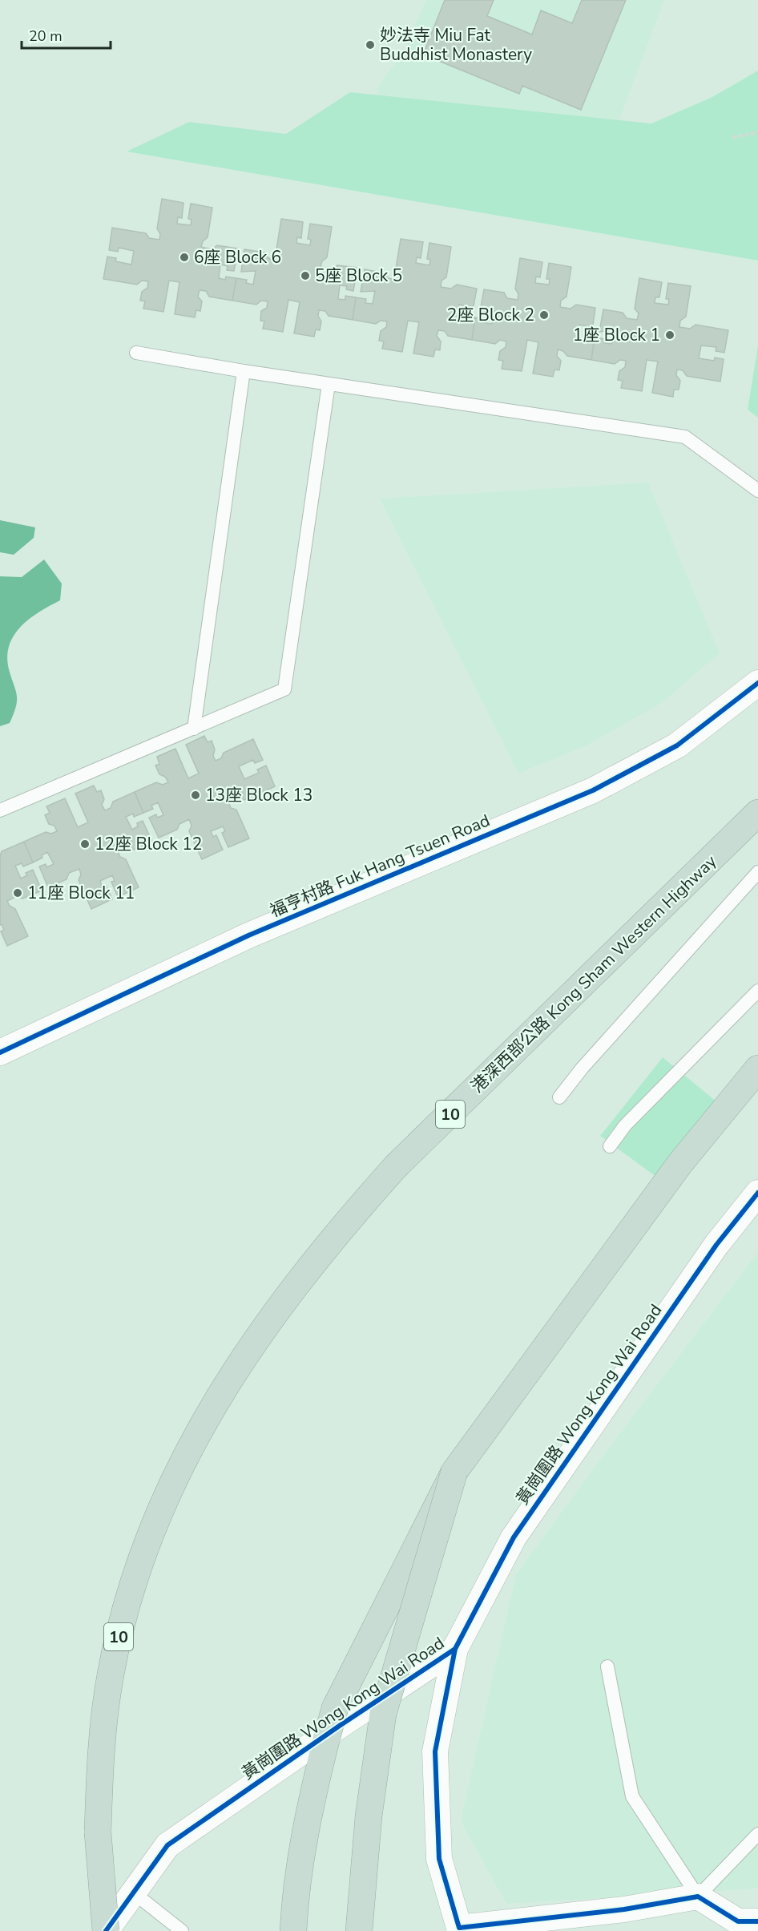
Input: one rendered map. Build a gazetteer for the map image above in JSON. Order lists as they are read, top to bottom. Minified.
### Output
{"streets":{"highway":["港深西部公路 Kong Sham Western Highway","10"],"street":["福亨村路 Fuk Hang Tsuen Road","黃崗圍路 Wong Kong Wai Road"]},"crossings":[["港深西部公路 Kong Sham Western Highway","黃崗圍路 Wong Kong Wai Road"]],"places":["妙法寺 Miu Fat Buddhist Monastery","6座 Block 6","5座 Block 5","2座 Block 2","1座 Block 1","13座 Block 13","12座 Block 12","11座 Block 11"],"scale_bar":"20 m"}
